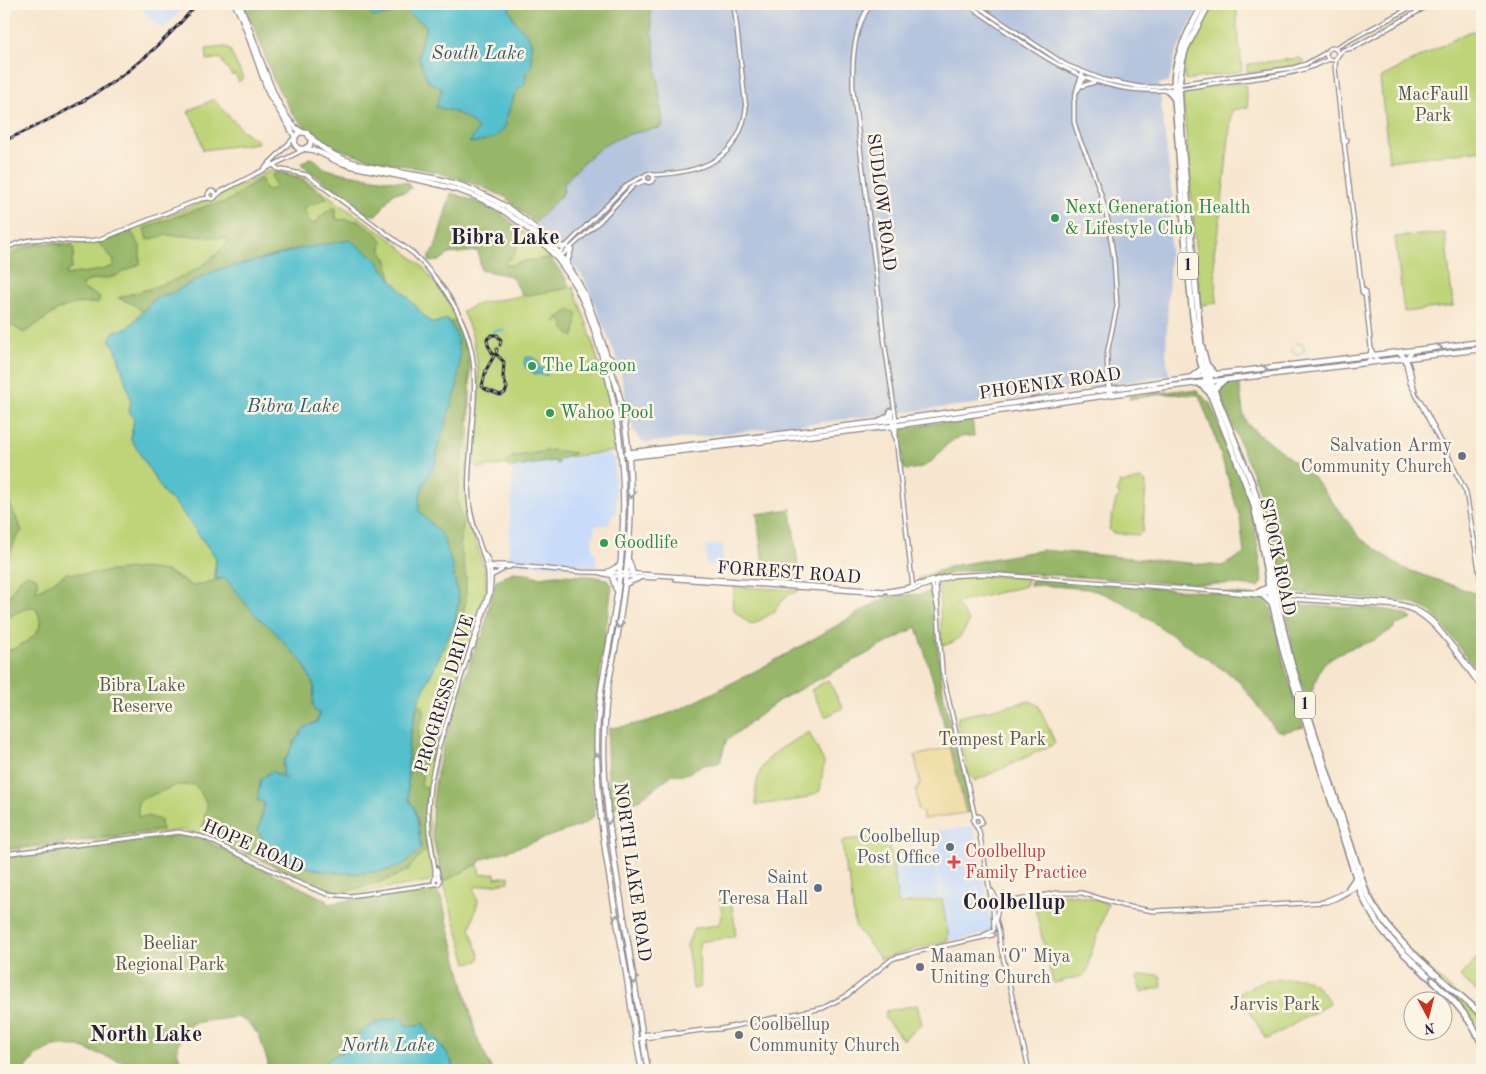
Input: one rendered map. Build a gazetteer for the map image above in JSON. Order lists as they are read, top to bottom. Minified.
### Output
{"streets":{"highway":["1","STOCK ROAD"],"main road":["PHOENIX ROAD","NORTH LAKE ROAD"],"street":["SUDLOW ROAD","FORREST ROAD","PROGRESS DRIVE","HOPE ROAD"]},"crossings":[["SUDLOW ROAD","PHOENIX ROAD"],["SUDLOW ROAD","FORREST ROAD"],["PHOENIX ROAD","STOCK ROAD"],["PHOENIX ROAD","NORTH LAKE ROAD"],["STOCK ROAD","FORREST ROAD"],["FORREST ROAD","PROGRESS DRIVE"],["FORREST ROAD","NORTH LAKE ROAD"],["PROGRESS DRIVE","HOPE ROAD"]],"districts":["Bibra Lake","Coolbellup","North Lake"],"water":["South Lake","Bibra Lake","North Lake"],"parks":["MacFaull Park","Bibra Lake Reserve","Tempest Park","Beeliar Regional Park","Jarvis Park"],"places":{"other":["Next Generation Health & Lifestyle Club","The Lagoon","Wahoo Pool","Salvation Army Community Church","Goodlife","Coolbellup Post Office","Saint Teresa Hall","Maaman \"O\" Miya Uniting Church","Coolbellup Community Church"],"health":["Coolbellup Family Practice"]},"north":"bottom"}
